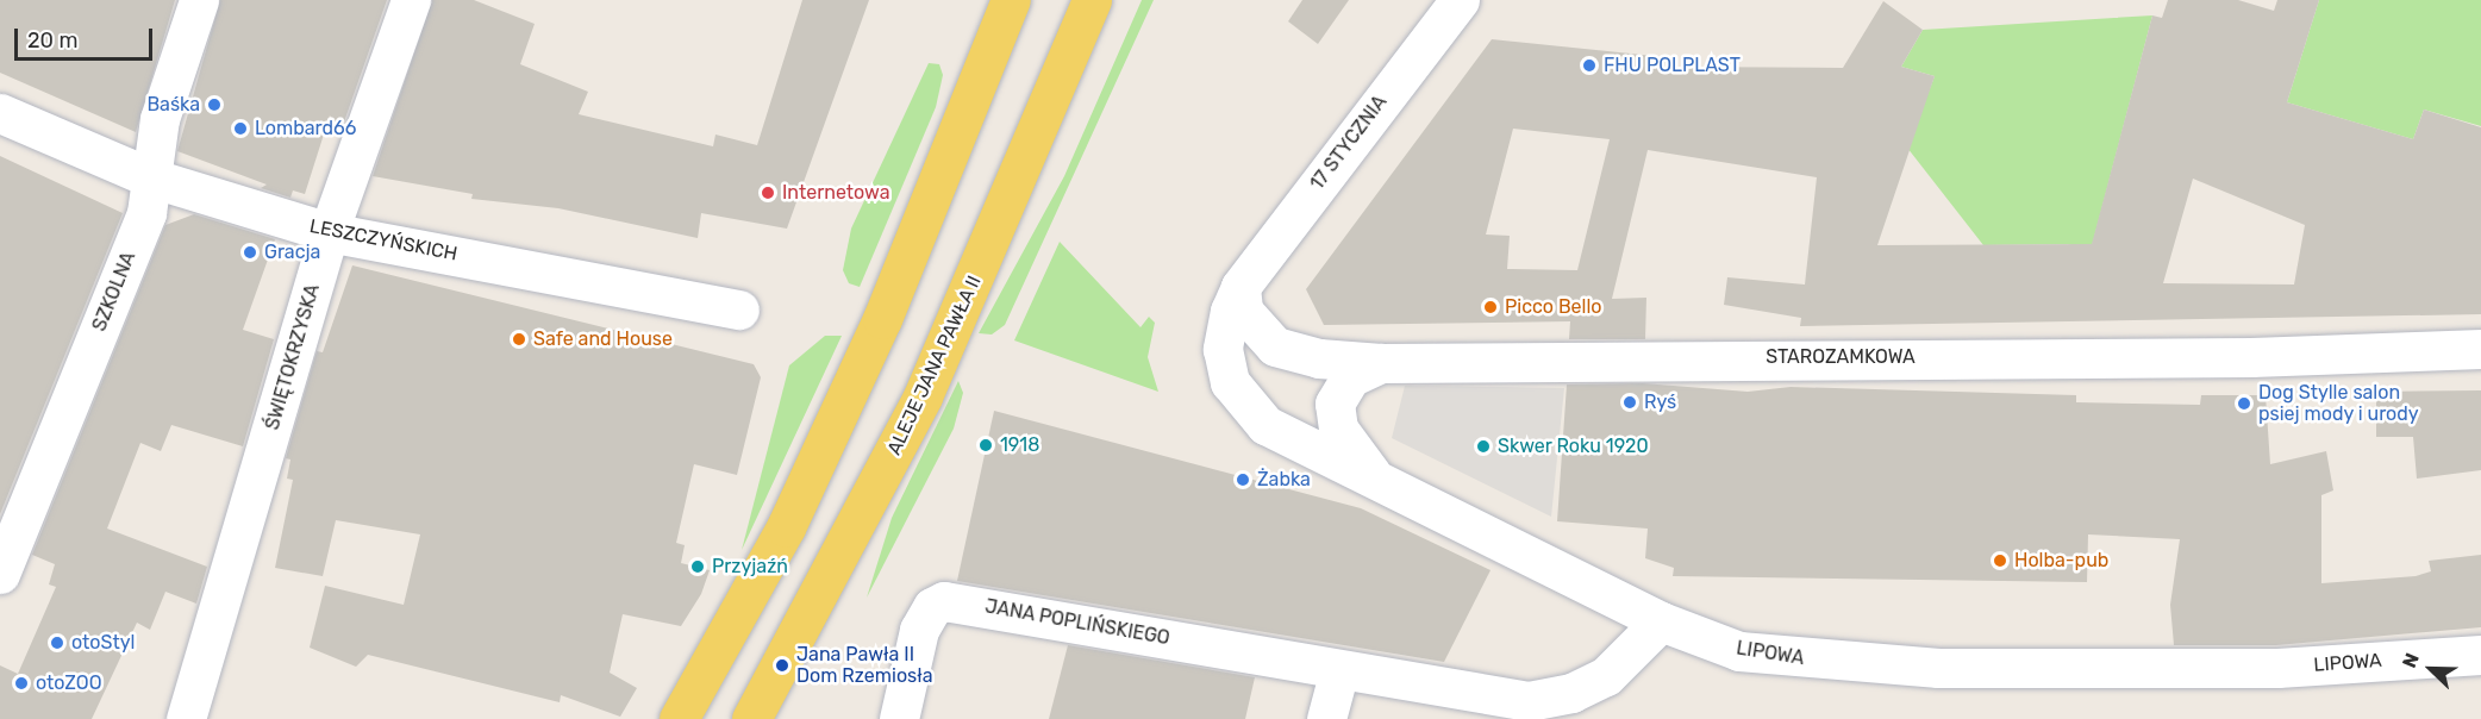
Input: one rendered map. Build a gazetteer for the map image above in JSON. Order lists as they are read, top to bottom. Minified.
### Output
{"streets":{"main road":["ALEJE JANA PAWŁA II"],"street":["17 STYCZNIA","LESZCZYŃSKICH","SZKOLNA","ŚWIĘTOKRZYSKA","STAROZAMKOWA","JANA POPLIŃSKIEGO","LIPOWA"]},"crossings":[["17 STYCZNIA","STAROZAMKOWA"],["17 STYCZNIA","LIPOWA"],["LESZCZYŃSKICH","SZKOLNA"],["LESZCZYŃSKICH","ŚWIĘTOKRZYSKA"],["STAROZAMKOWA","LIPOWA"],["JANA POPLIŃSKIEGO","LIPOWA"]],"places":["FHU POLPLAST","Baśka","Lombard66","Internetowa","Gracja","Picco Bello","Safe and House","Ryś","Dog Stylle salon psiej mody i urody","1918","Skwer Roku 1920","Żabka","Holba-pub","Przyjaźń","otoStyl","Jana Pawła II Dom Rzemiosła","otoZOO"],"scale_bar":"20 m","north":"top left"}
